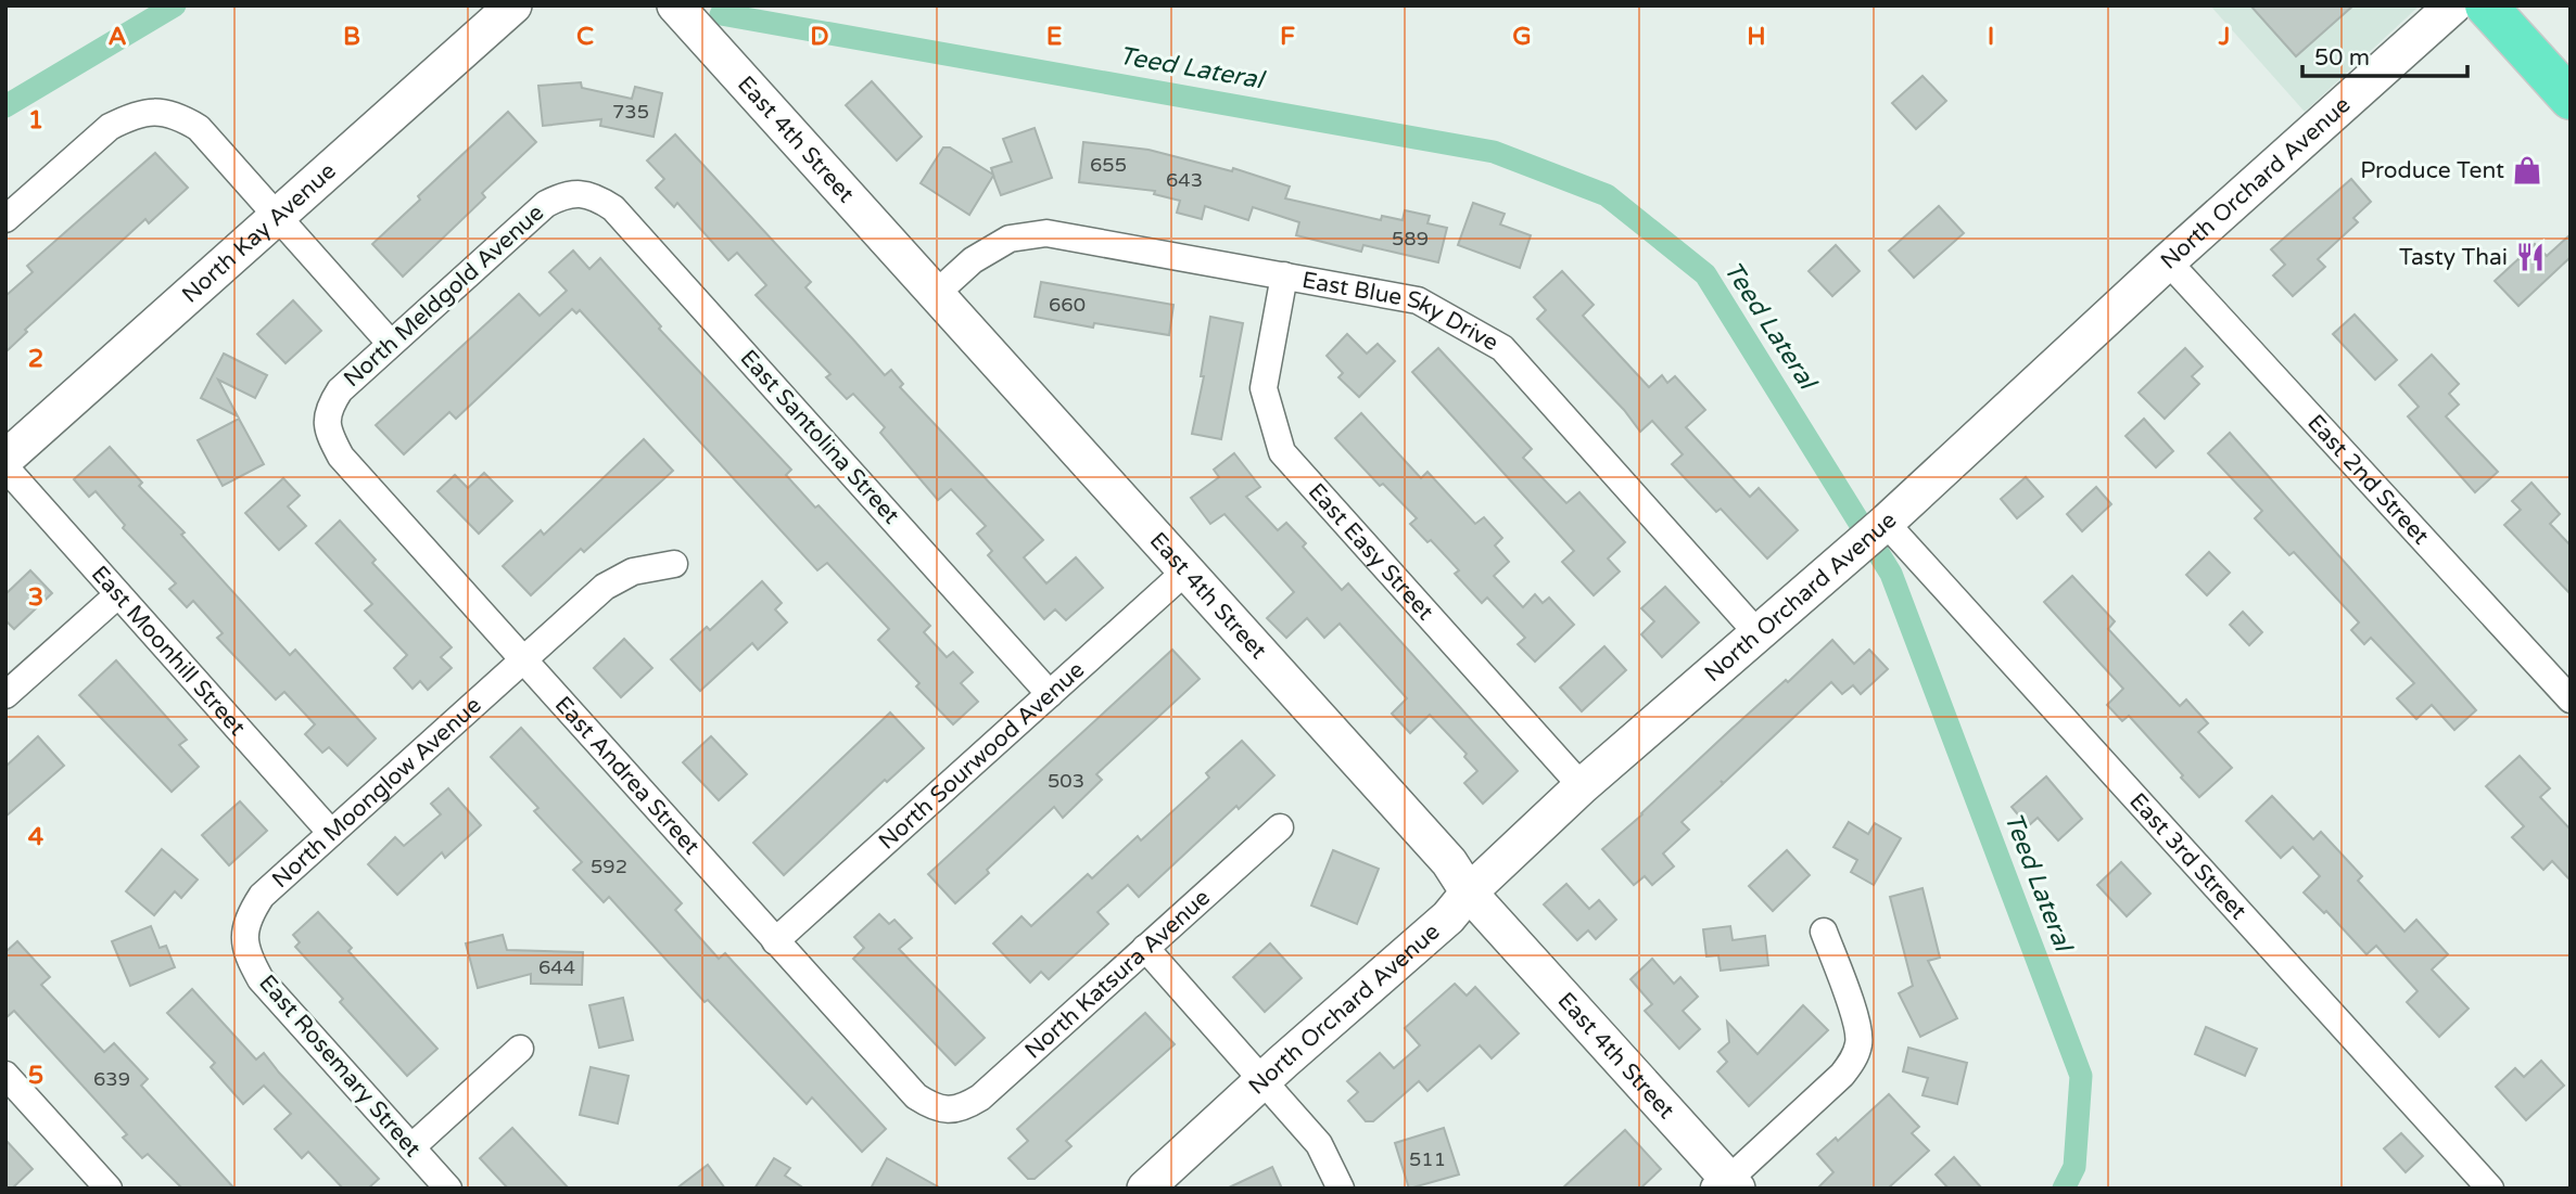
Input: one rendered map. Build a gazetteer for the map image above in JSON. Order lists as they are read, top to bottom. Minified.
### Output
{"streets":{"street":["East 4th Street","North Orchard Avenue","North Kay Avenue","North Meldgold Avenue","East Blue Sky Drive","East Santolina Street","East 2nd Street","East Easy Street","East Moonhill Street","North Sourwood Avenue","East Andrea Street","North Moonglow Avenue","East 3rd Street","North Katsura Avenue","East Rosemary Street"]},"crossings":[["East 4th Street","North Orchard Avenue"],["East 4th Street","East Blue Sky Drive"],["East 4th Street","North Sourwood Avenue"],["North Orchard Avenue","East Blue Sky Drive"],["North Orchard Avenue","East 2nd Street"],["North Orchard Avenue","East Easy Street"],["North Orchard Avenue","East 3rd Street"],["North Meldgold Avenue","East Santolina Street"],["North Meldgold Avenue","East Andrea Street"],["East Blue Sky Drive","East Easy Street"],["East Santolina Street","North Sourwood Avenue"],["East Moonhill Street","North Moonglow Avenue"],["North Sourwood Avenue","East Andrea Street"],["East Andrea Street","North Moonglow Avenue"],["East Andrea Street","North Katsura Avenue"],["North Moonglow Avenue","East Rosemary Street"]],"water":["Teed Lateral"],"places":{"shop":["Produce Tent"],"restaurant":["Tasty Thai"]},"house_numbers":["735","655","643","589","660","503","592","644","639","511"],"scale_bar":"50 m","grid":{"columns":["A","B","C","D","E","F","G","H","I","J"],"rows":["1","2","3","4","5"]}}
